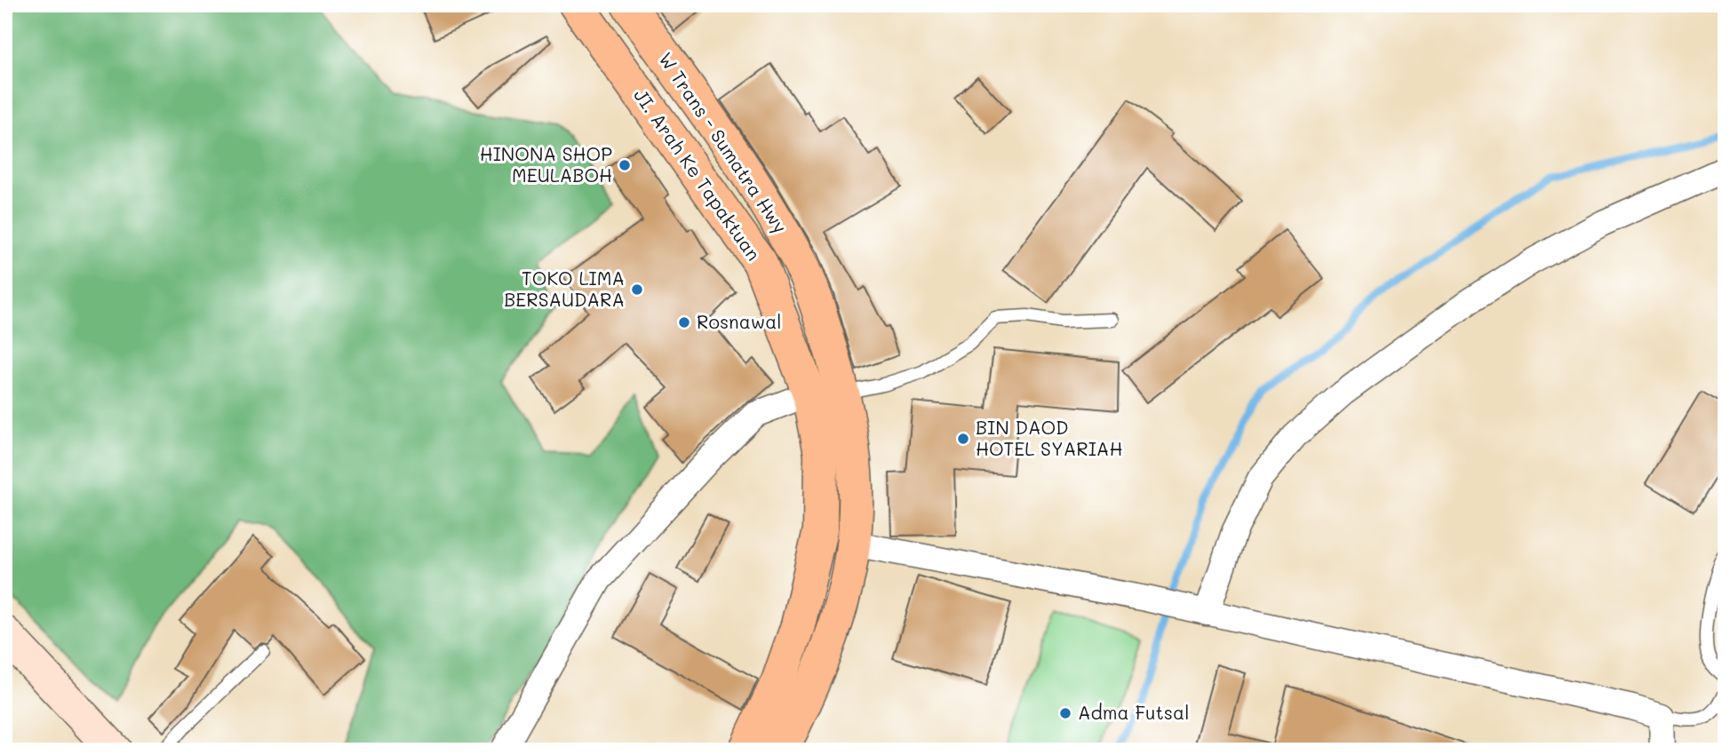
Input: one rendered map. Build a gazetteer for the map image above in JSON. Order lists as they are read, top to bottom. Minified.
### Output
{"streets":{"highway":["W Trans - Sumatra Hwy","JI. Arah Ke Tapaktuan"]},"places":["HINONA SHOP MEULABOH","TOKO LIMA BERSAUDARA","Rosnawal","BIN DAOD HOTEL SYARIAH","Adma Futsal"]}
